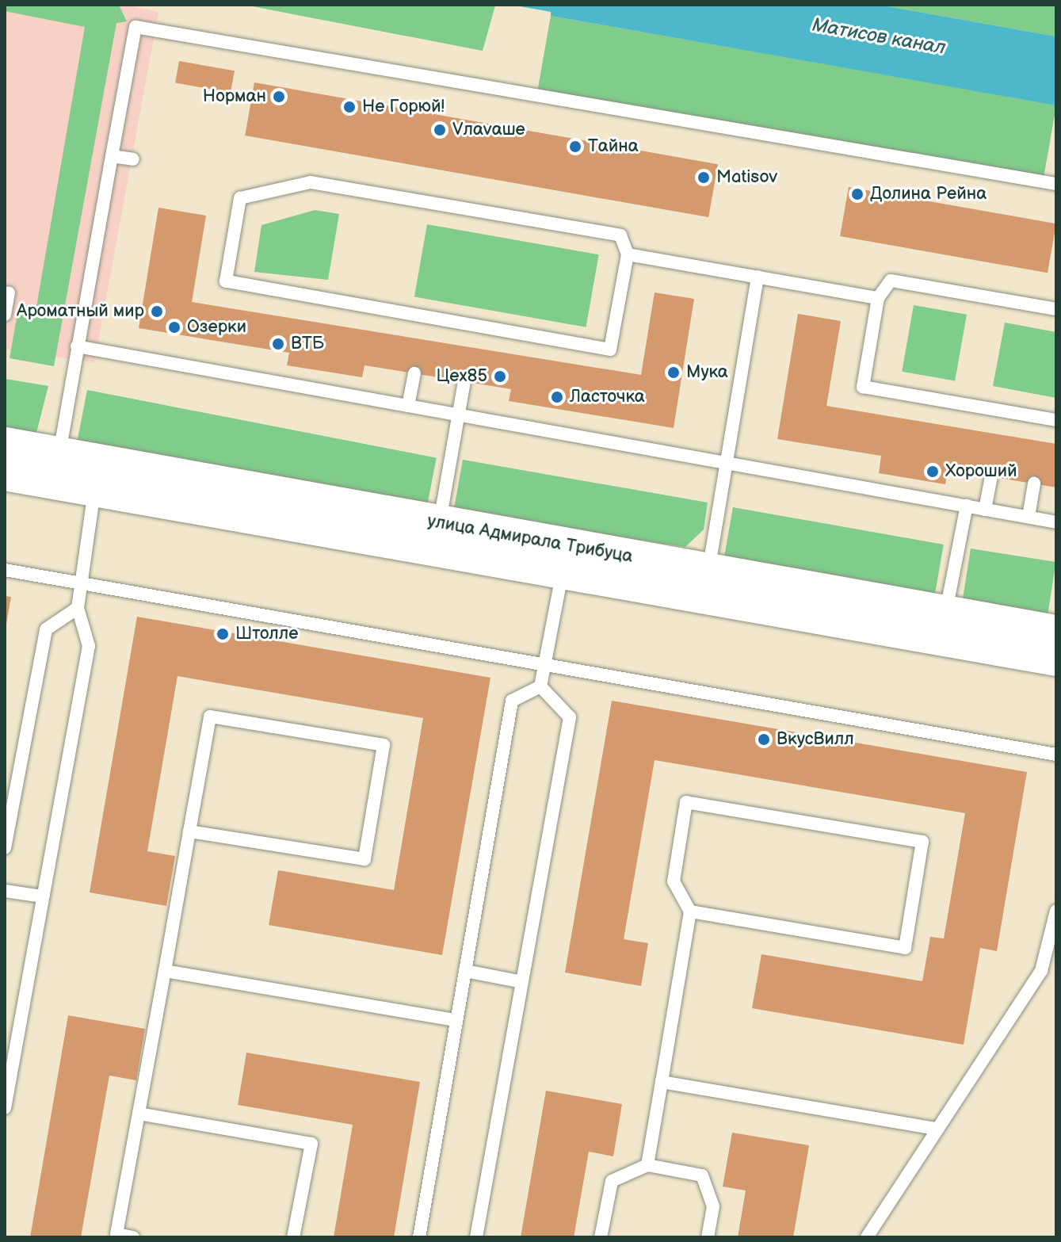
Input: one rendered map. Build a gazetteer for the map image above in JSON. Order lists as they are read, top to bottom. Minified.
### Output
{"streets":{"street":["улица Адмирала Трибуца"]},"water":["Матисов канал"],"places":["Норман","Не Горюй!","Vлаvаше","Тайна","Matisov","Долина Рейна","Ароматный мир","Озерки","ВТБ","Мука","Цех85","Ласточка","Хороший","Штолле","ВкусВилл"]}
